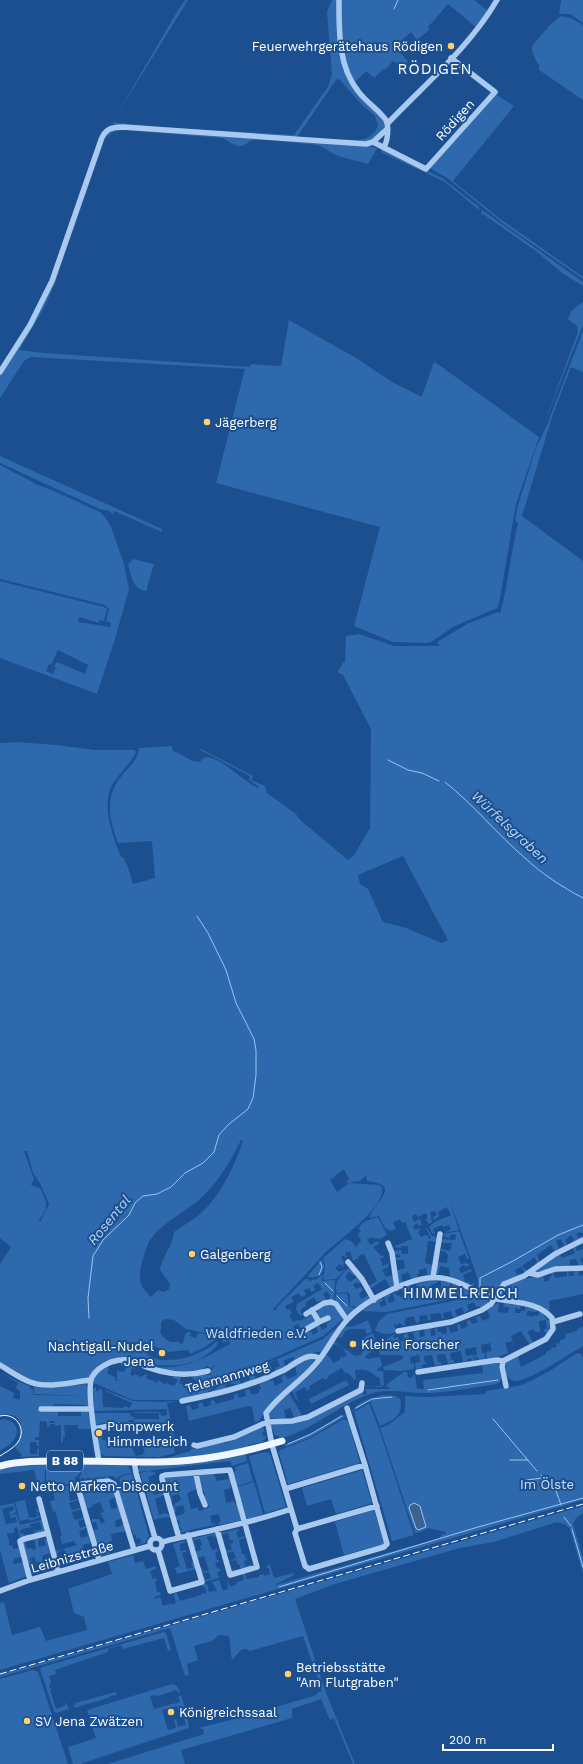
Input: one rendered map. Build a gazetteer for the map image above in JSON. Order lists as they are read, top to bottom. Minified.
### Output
{"streets":{"main road":["B 88"],"street":["Rödigen","Telemannweg","Leibnizstraße"]},"districts":["RÖDIGEN","HIMMELREICH"],"water":["Würfelsgraben","Rosental"],"parks":["Waldfrieden e.V.","Im Ölste"],"places":["Feuerwehrgerätehaus Rödigen","Jägerberg","Galgenberg","Kleine Forscher","Nachtigall-Nudel Jena","Pumpwerk Himmelreich","Netto Marken-Discount","Betriebsstätte \"Am Flutgraben\"","Königreichssaal","SV Jena Zwätzen"],"scale_bar":"200 m"}
